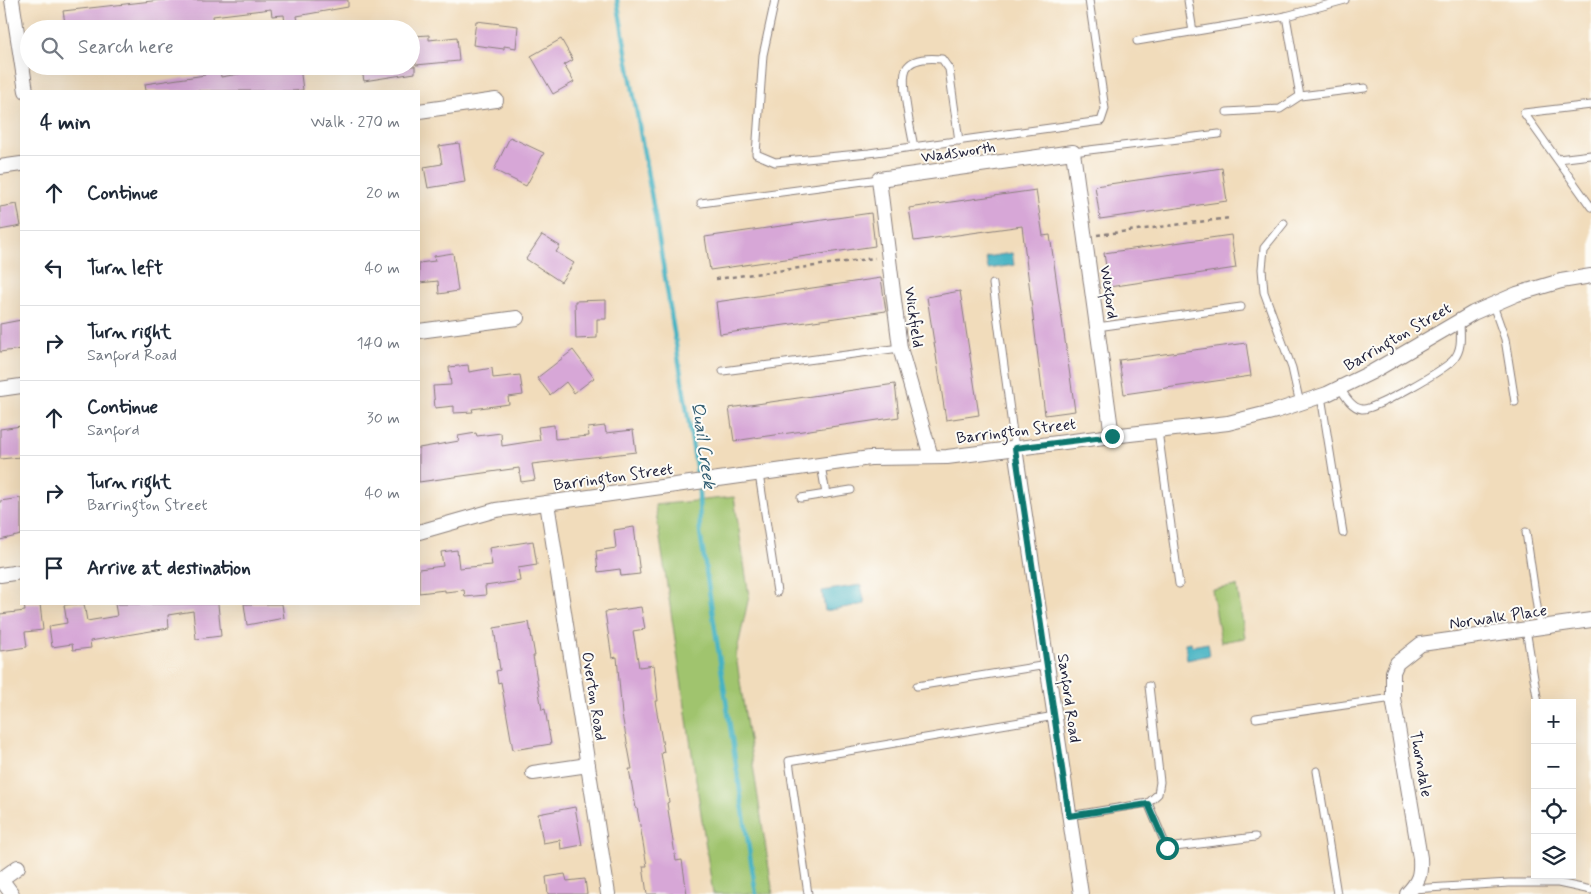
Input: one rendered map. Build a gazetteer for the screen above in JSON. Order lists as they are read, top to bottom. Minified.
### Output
{"streets":{"street":["Wadsworth","Wexford","Wickfield","Barrington Street","Norwalk Place","Overton Road","Sanford Road","Thorndale"]},"crossings":[["Wadsworth","Wexford"],["Wadsworth","Wickfield"],["Wexford","Barrington Street"],["Wickfield","Barrington Street"],["Barrington Street","Overton Road"],["Barrington Street","Sanford Road"],["Norwalk Place","Thorndale"]],"water":["Quail Creek"],"page":{"search":"Search here","heading":["4 min","Walk · 270 m"],"list":[["Continue","20 m"],["Turn left","40 m"],["Turn right","Sanford Road","140 m"],["Continue","Sanford","30 m"],["Turn right","Barrington Street","40 m"],"Arrive at destination"],"map_buttons":["+","−"]}}
